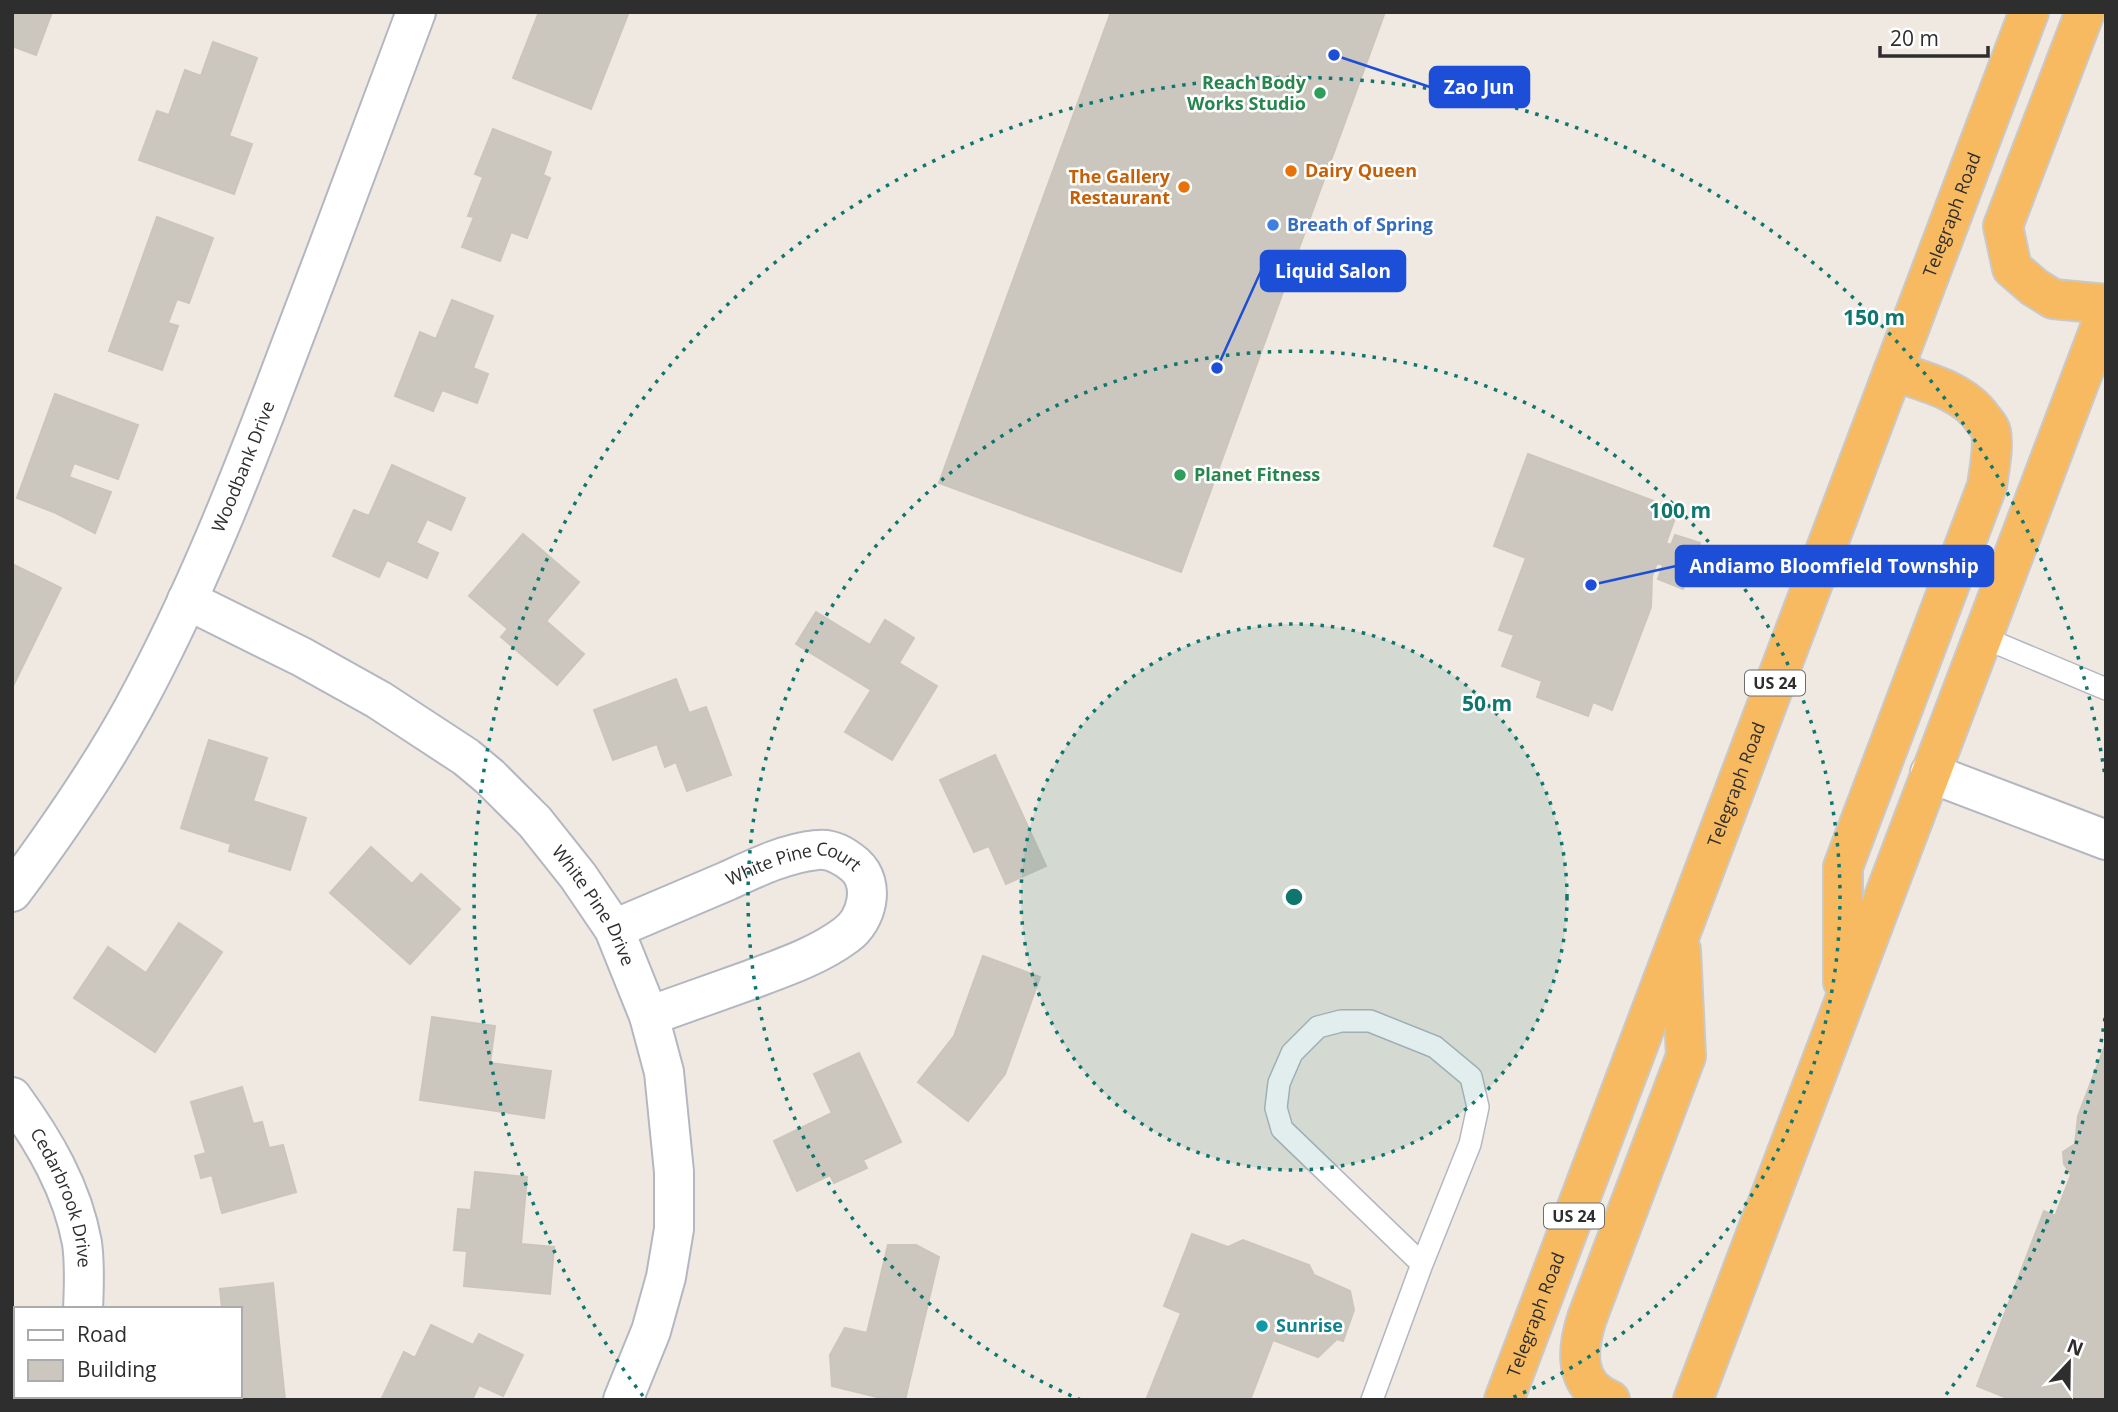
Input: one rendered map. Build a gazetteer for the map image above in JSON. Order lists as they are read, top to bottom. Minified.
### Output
{"streets":{"highway":["Telegraph Road","US 24"],"street":["Woodbank Drive","White Pine Court","White Pine Drive","Cedarbrook Drive"]},"crossings":[["Woodbank Drive","White Pine Drive"],["White Pine Court","White Pine Drive"]],"places":["Zao Jun","Reach Body Works Studio","Dairy Queen","The Gallery Restaurant","Breath of Spring","Liquid Salon","Planet Fitness","Andiamo Bloomfield Township","Sunrise"],"legend":["Road","Building"],"scale_bar":"20 m","north":"top","rings":["150 m","100 m","50 m"]}
